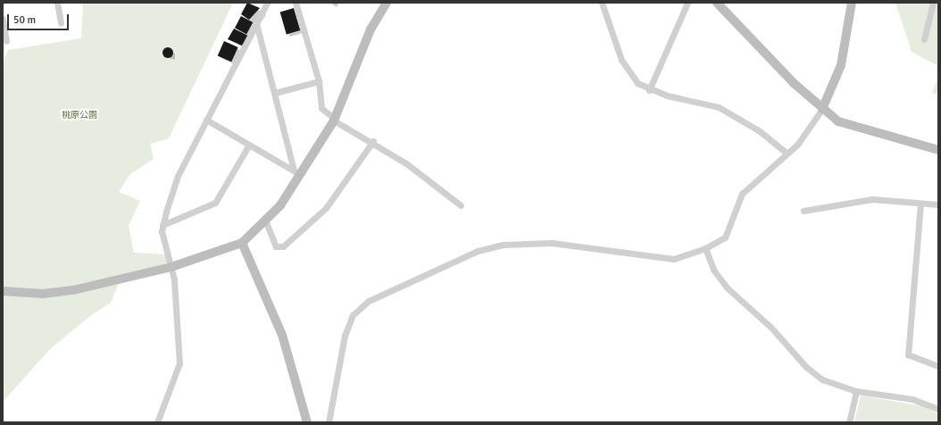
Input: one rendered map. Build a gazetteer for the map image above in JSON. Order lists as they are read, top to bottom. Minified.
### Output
{"parks":["桃原公園"],"scale_bar":"50 m"}
